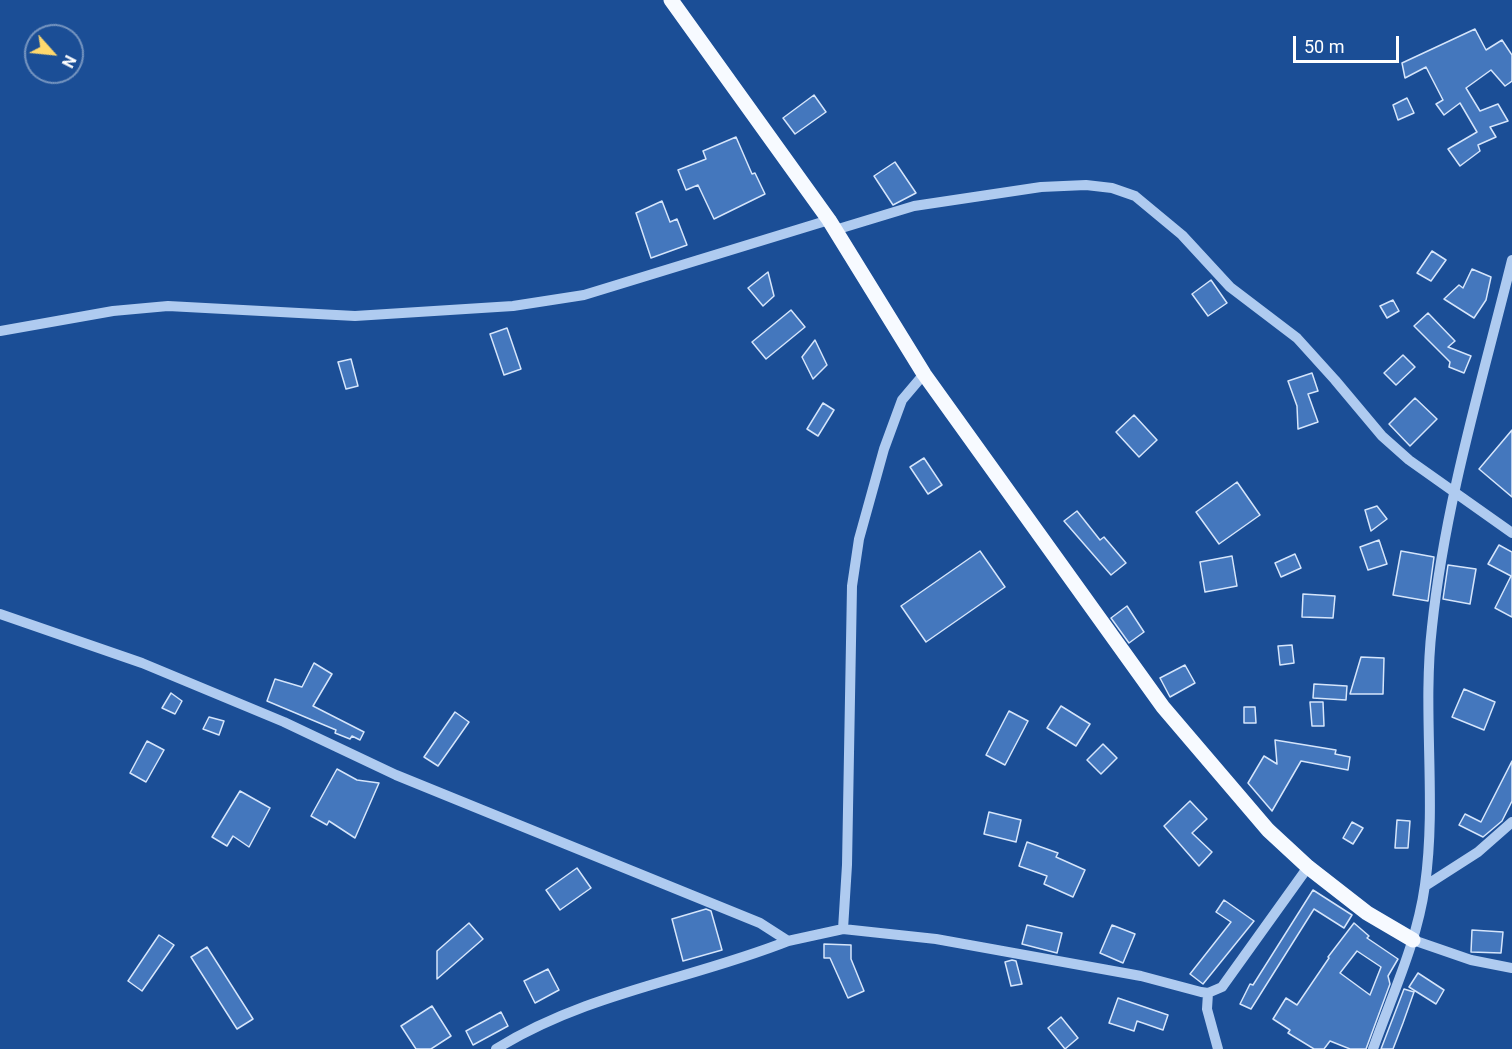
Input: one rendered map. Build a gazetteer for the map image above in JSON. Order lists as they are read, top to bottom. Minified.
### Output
{"scale_bar":"50 m","north":"bottom right"}
